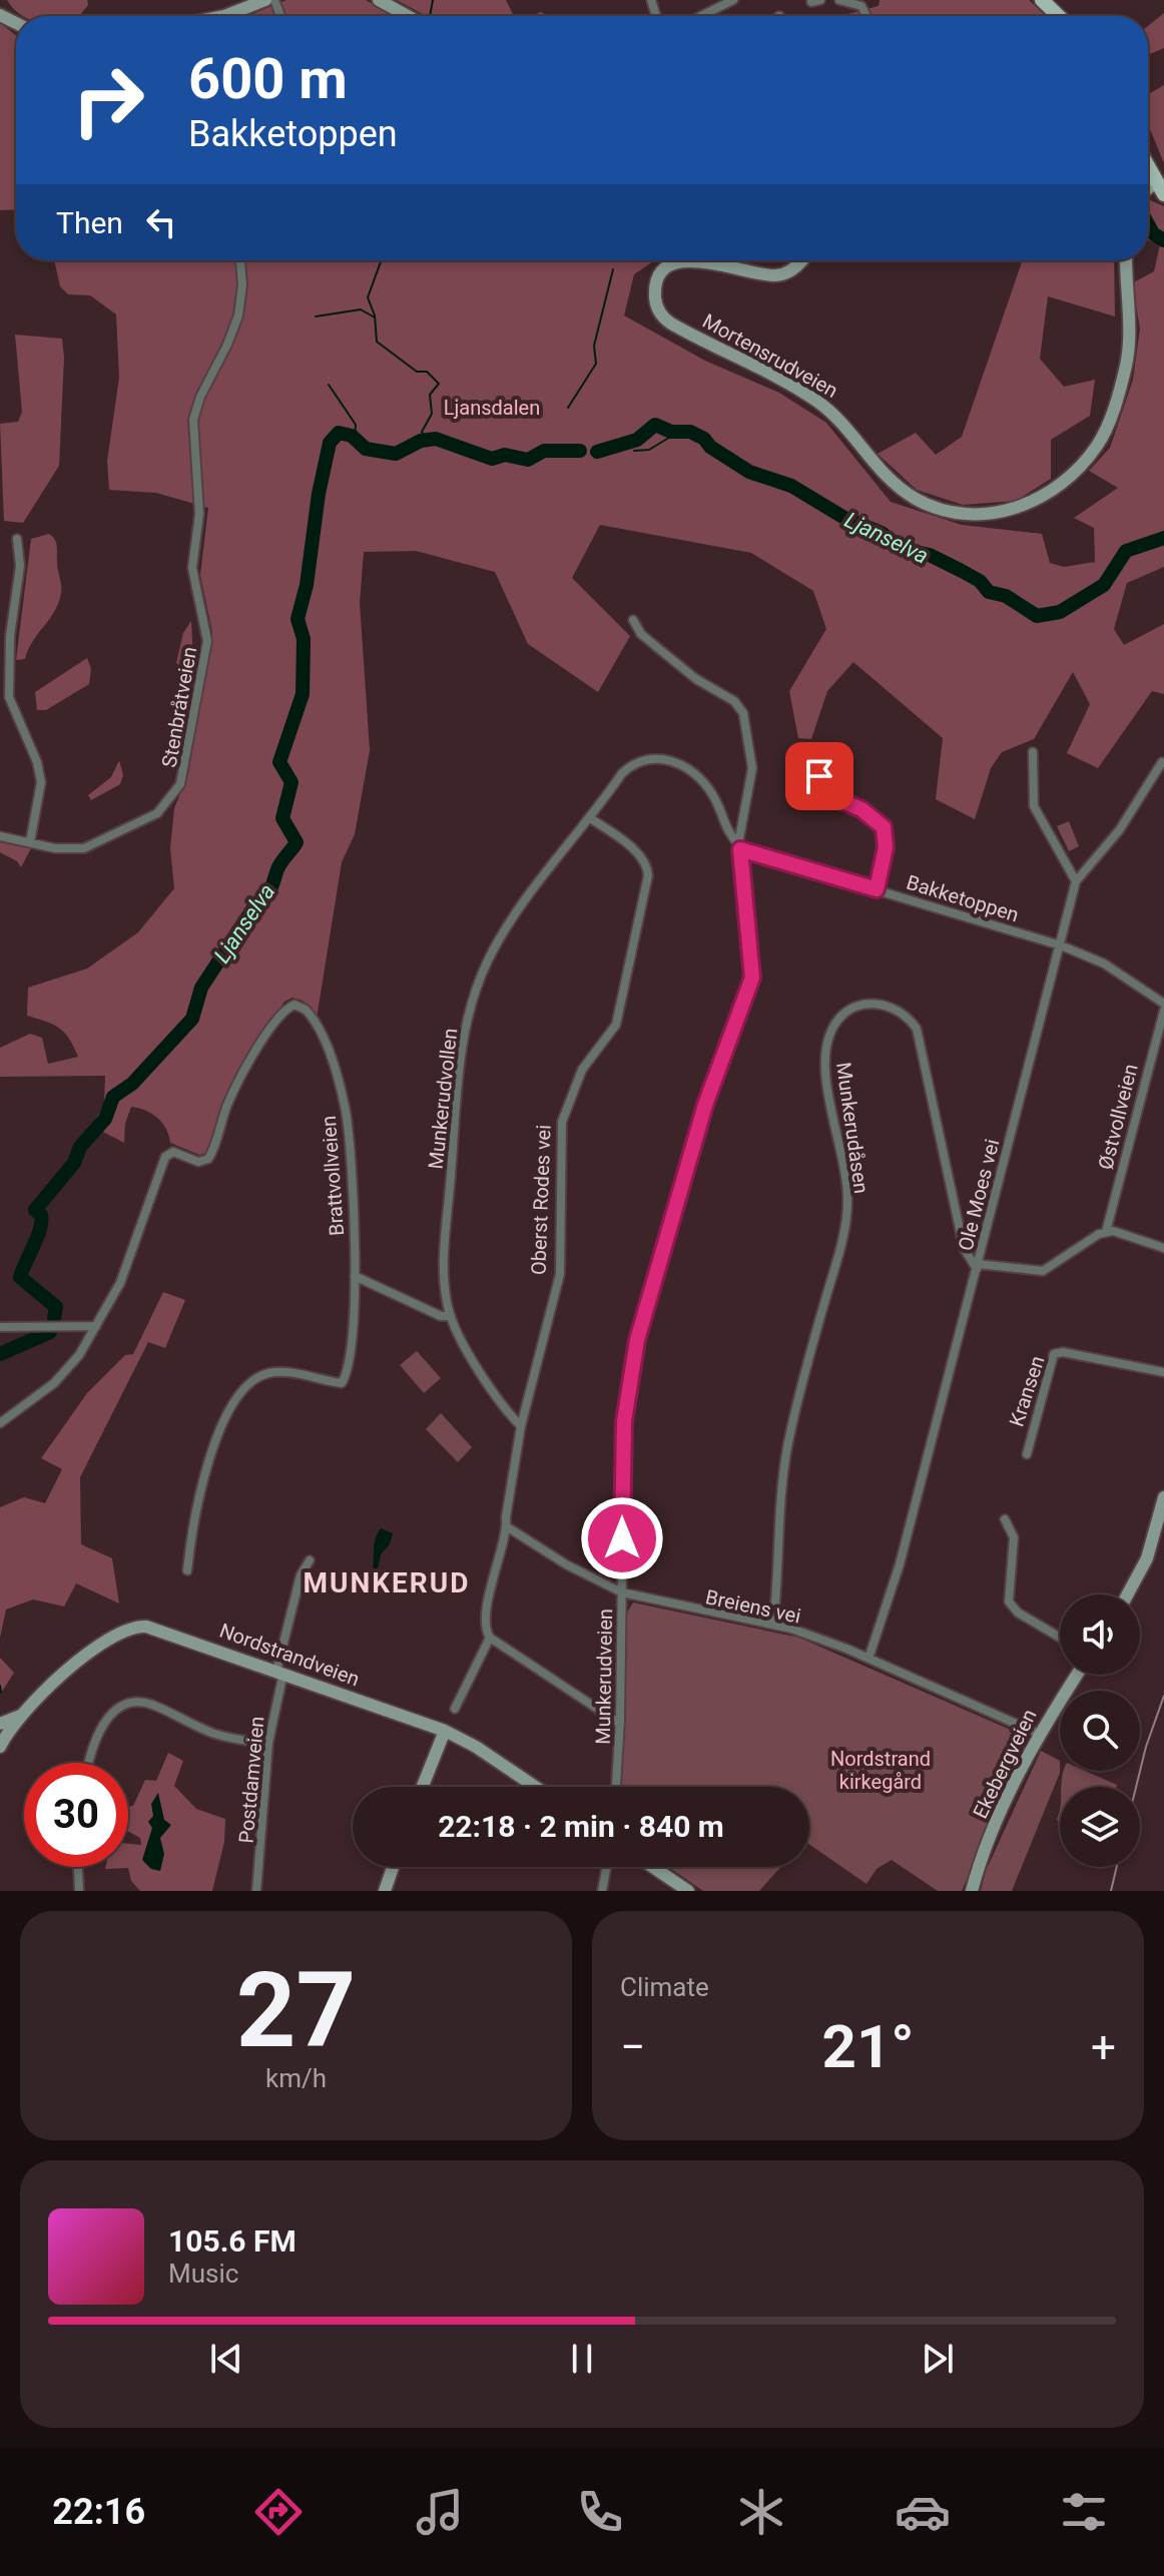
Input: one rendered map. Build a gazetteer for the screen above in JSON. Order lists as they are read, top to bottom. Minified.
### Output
{"streets":{"street":["Mortensrudveien","Stenbråtveien","Bakketoppen","Munkerudvollen","Østvollveien","Munkerudåsen","Brattvollveien","Ole Moes vei","Oberst Rodes vei","Kransen","Breiens vei","Nordstrandveien","Munkerudveien","Ekebergveien","Postdamveien"]},"crossings":[["Bakketoppen","Munkerudvollen"],["Bakketoppen","Østvollveien"],["Bakketoppen","Ole Moes vei"],["Bakketoppen","Munkerudveien"],["Munkerudvollen","Oberst Rodes vei"],["Munkerudvollen","Munkerudveien"],["Munkerudåsen","Ole Moes vei"],["Munkerudåsen","Breiens vei"],["Ole Moes vei","Breiens vei"],["Oberst Rodes vei","Breiens vei"],["Breiens vei","Munkerudveien"],["Breiens vei","Ekebergveien"],["Nordstrandveien","Postdamveien"]],"districts":["MUNKERUD"],"water":["Ljanselva"],"parks":["Ljansdalen","Nordstrand kirkegård"],"page":{"turn":["600 m","Bakketoppen"],"then":"Then","limit":"30","trip":"22:18 · 2 min · 840 m","tile":[["27","km/h"],"Climate"],"heat":["−","21°","+"],"song":["105.6 FM","Music"],"tabs":"22:16"}}
